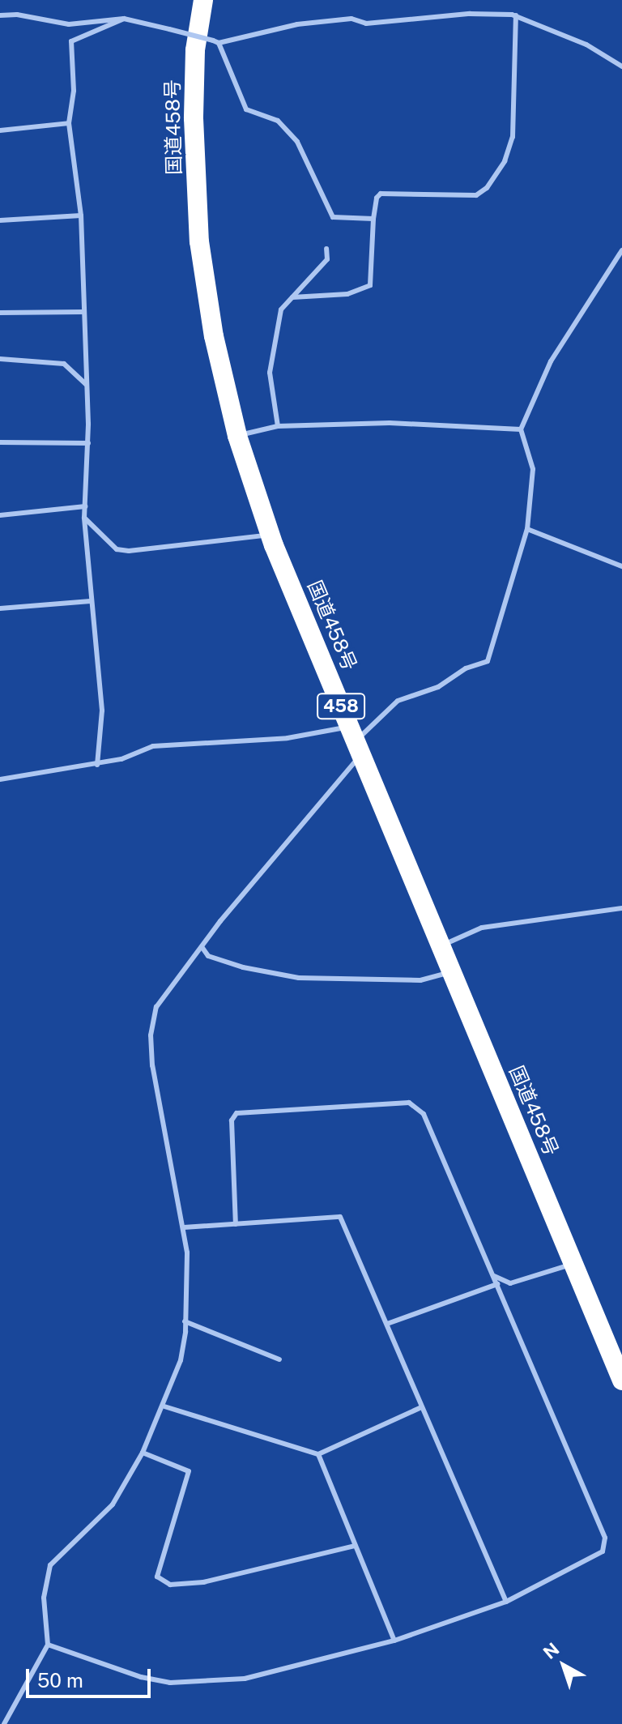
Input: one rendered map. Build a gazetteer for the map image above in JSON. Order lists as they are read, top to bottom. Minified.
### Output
{"streets":{"highway":["国道458号","458"]},"scale_bar":"50 m","north":"top left"}
